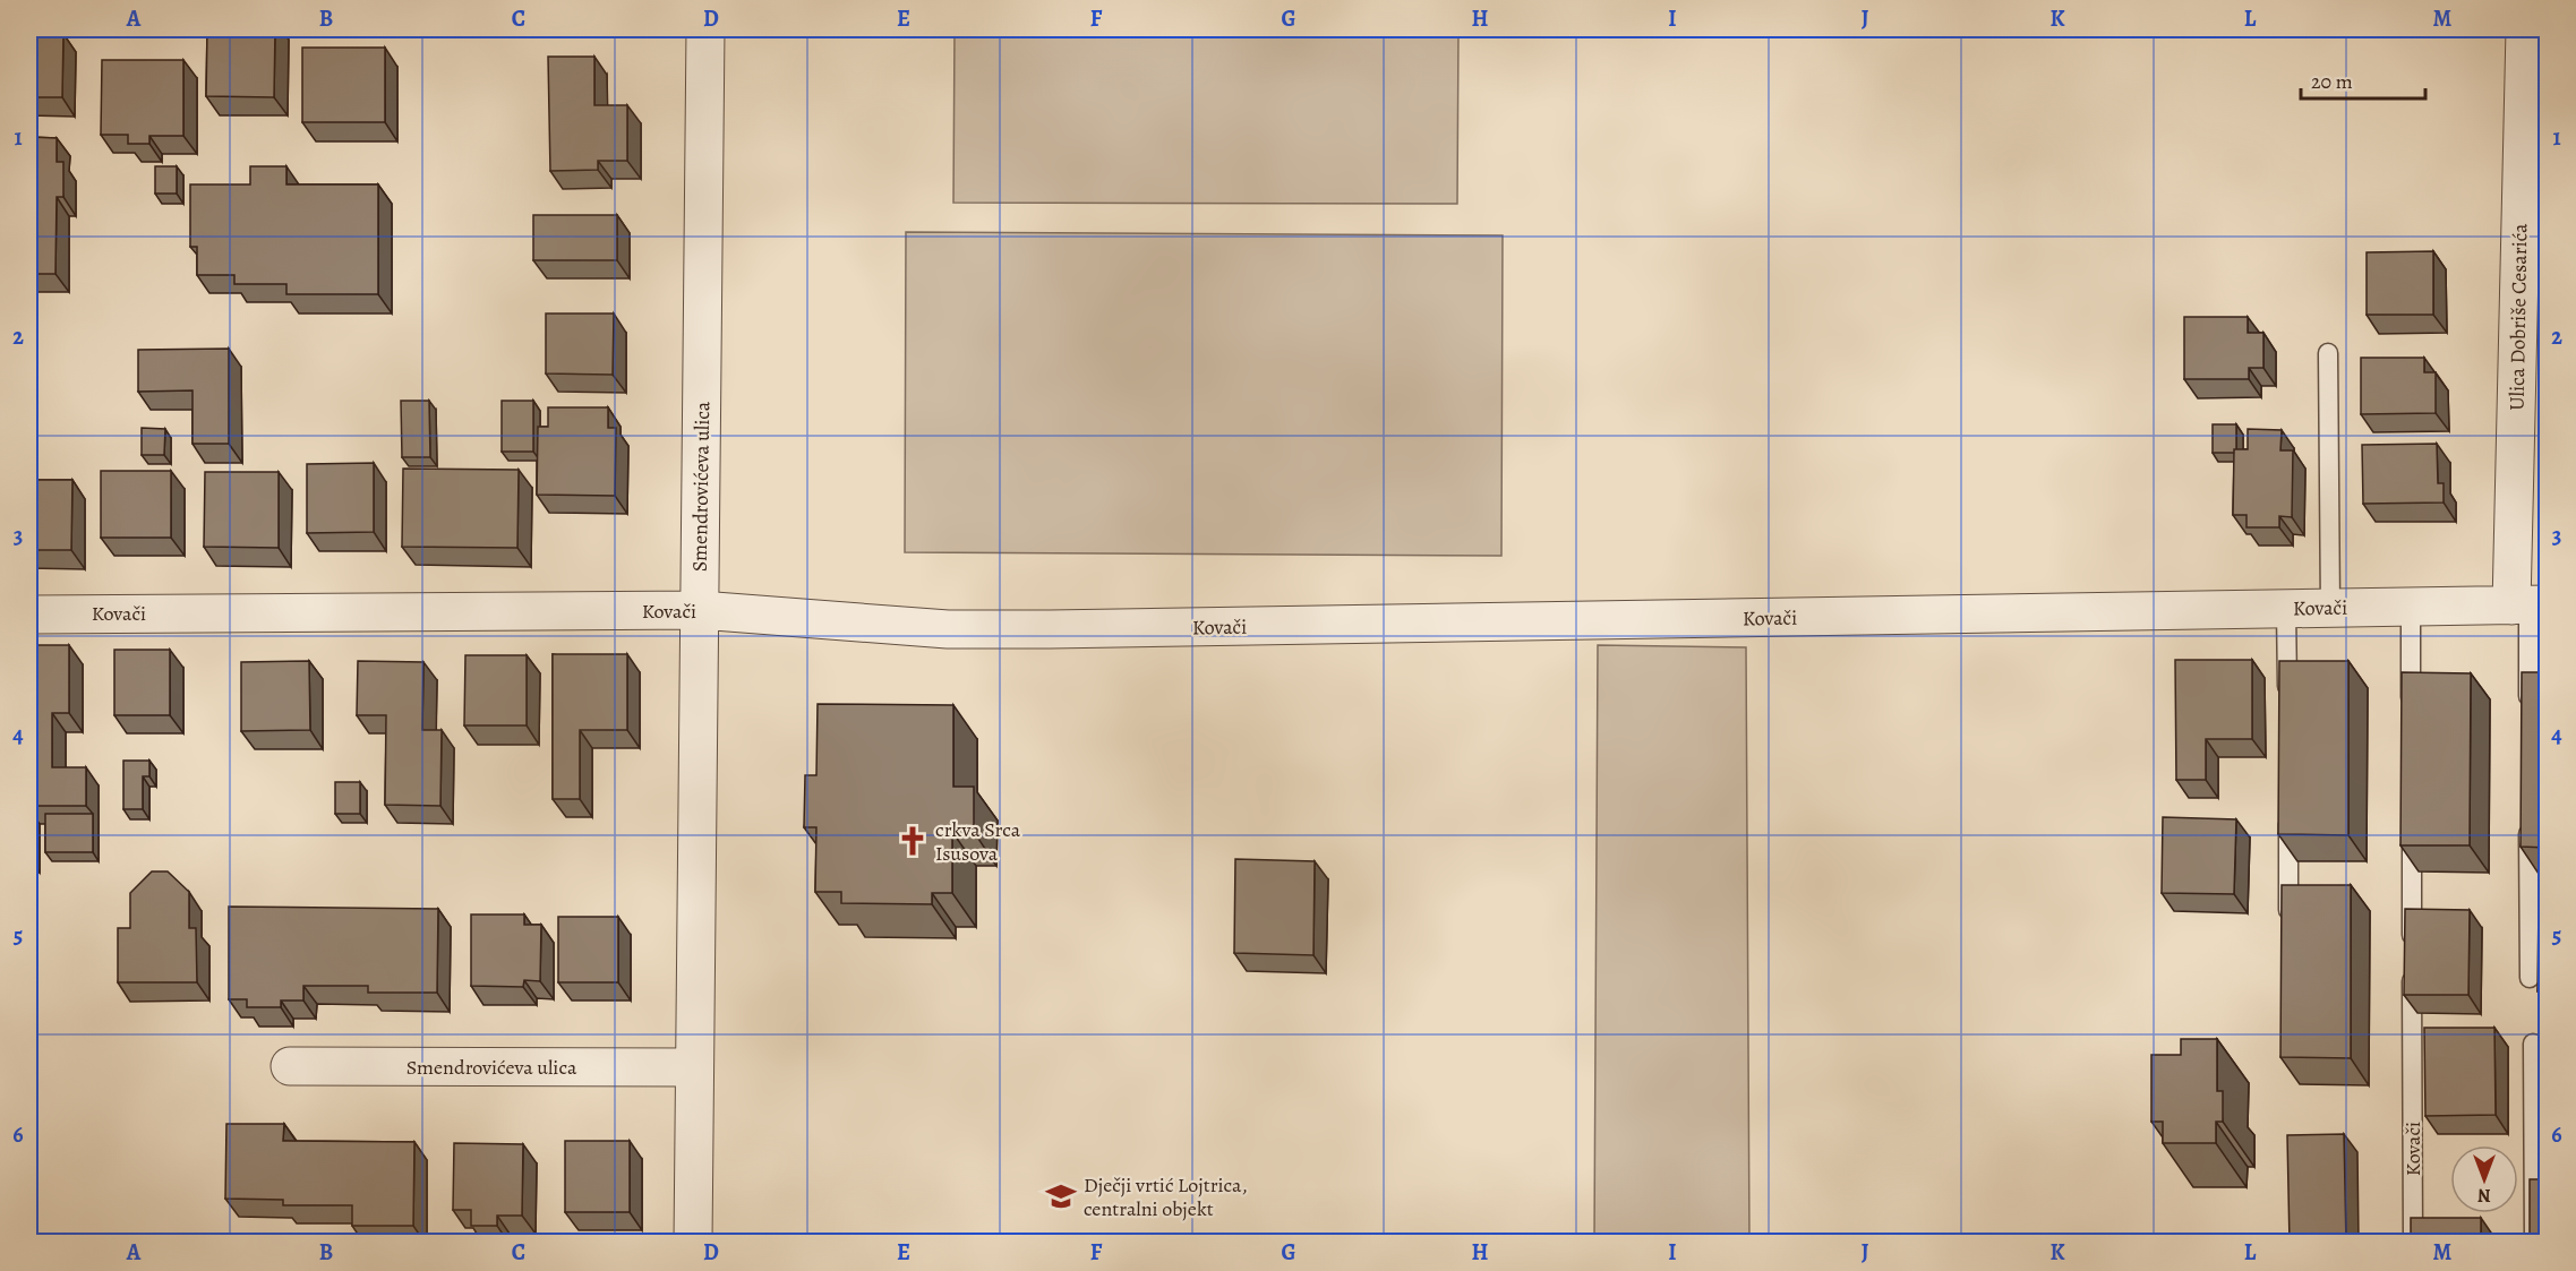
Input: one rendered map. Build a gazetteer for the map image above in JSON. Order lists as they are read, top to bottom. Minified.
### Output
{"streets":{"street":["Ulica Dobriše Cesarića","Smendrovićeva ulica","Kovači"]},"crossings":[["Ulica Dobriše Cesarića","Kovači"],["Smendrovićeva ulica","Kovači"]],"places":{"church":["crkva Srca Isusova"],"school or university":["Dječji vrtić Lojtrica, centralni objekt"]},"scale_bar":"20 m","north":"bottom","grid":{"columns":["A","B","C","D","E","F","G","H","I","J","K","L","M"],"rows":["1","2","3","4","5","6"]}}
